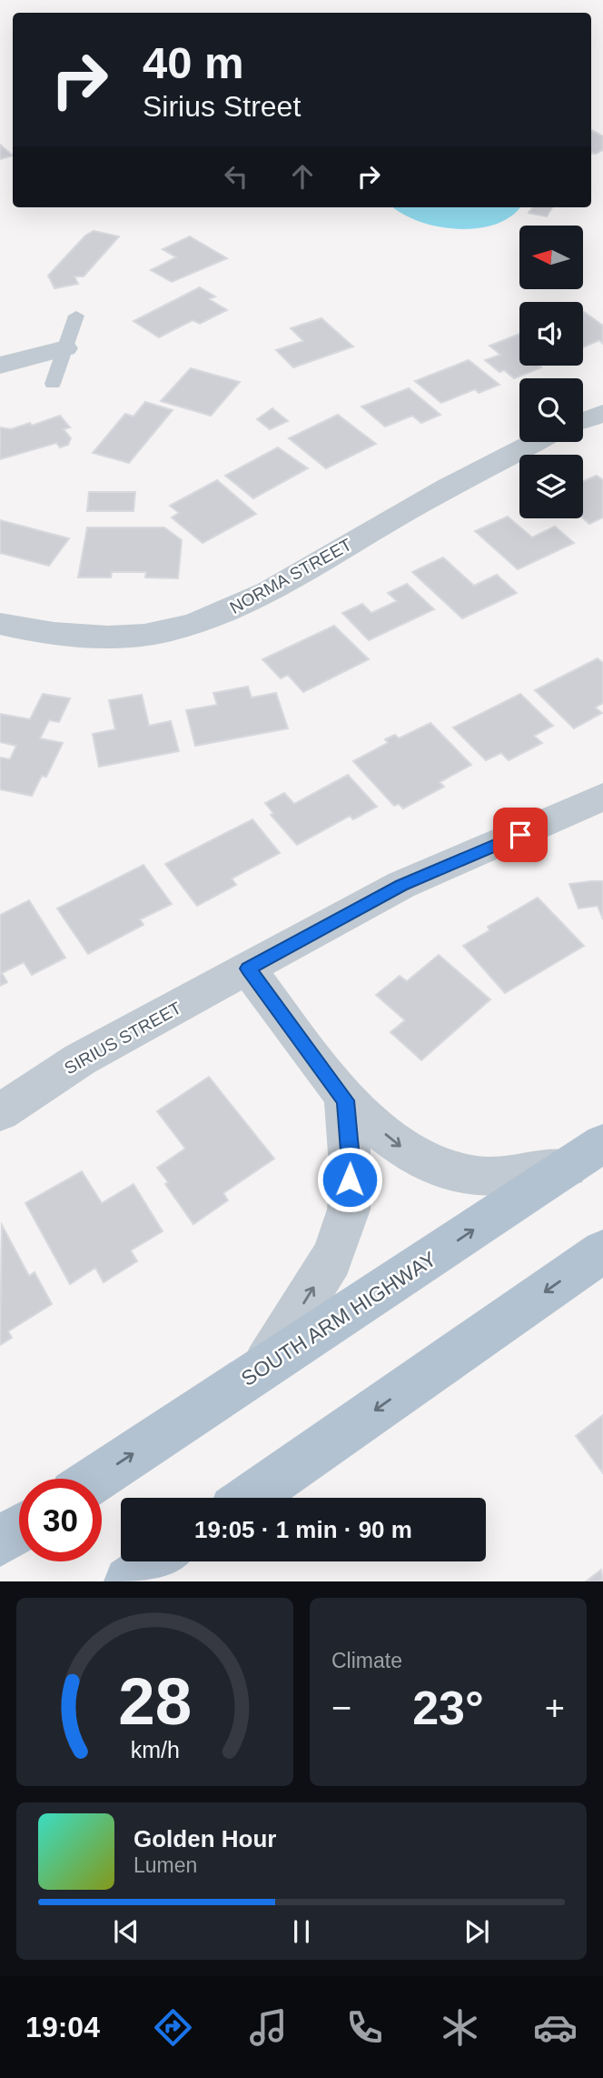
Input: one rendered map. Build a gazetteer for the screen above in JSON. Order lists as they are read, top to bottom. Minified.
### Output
{"streets":{"main road":["SOUTH ARM HIGHWAY"],"street":["NORMA STREET","SIRIUS STREET"]},"north":"left","page":{"turn":["40 m","Sirius Street"],"limit":"30","trip":"19:05 · 1 min · 90 m","tile":"Climate","heat":["−","23°","+"],"song":["Golden Hour","Lumen"],"tabs":"19:04","gauge":["28","km/h"]}}
